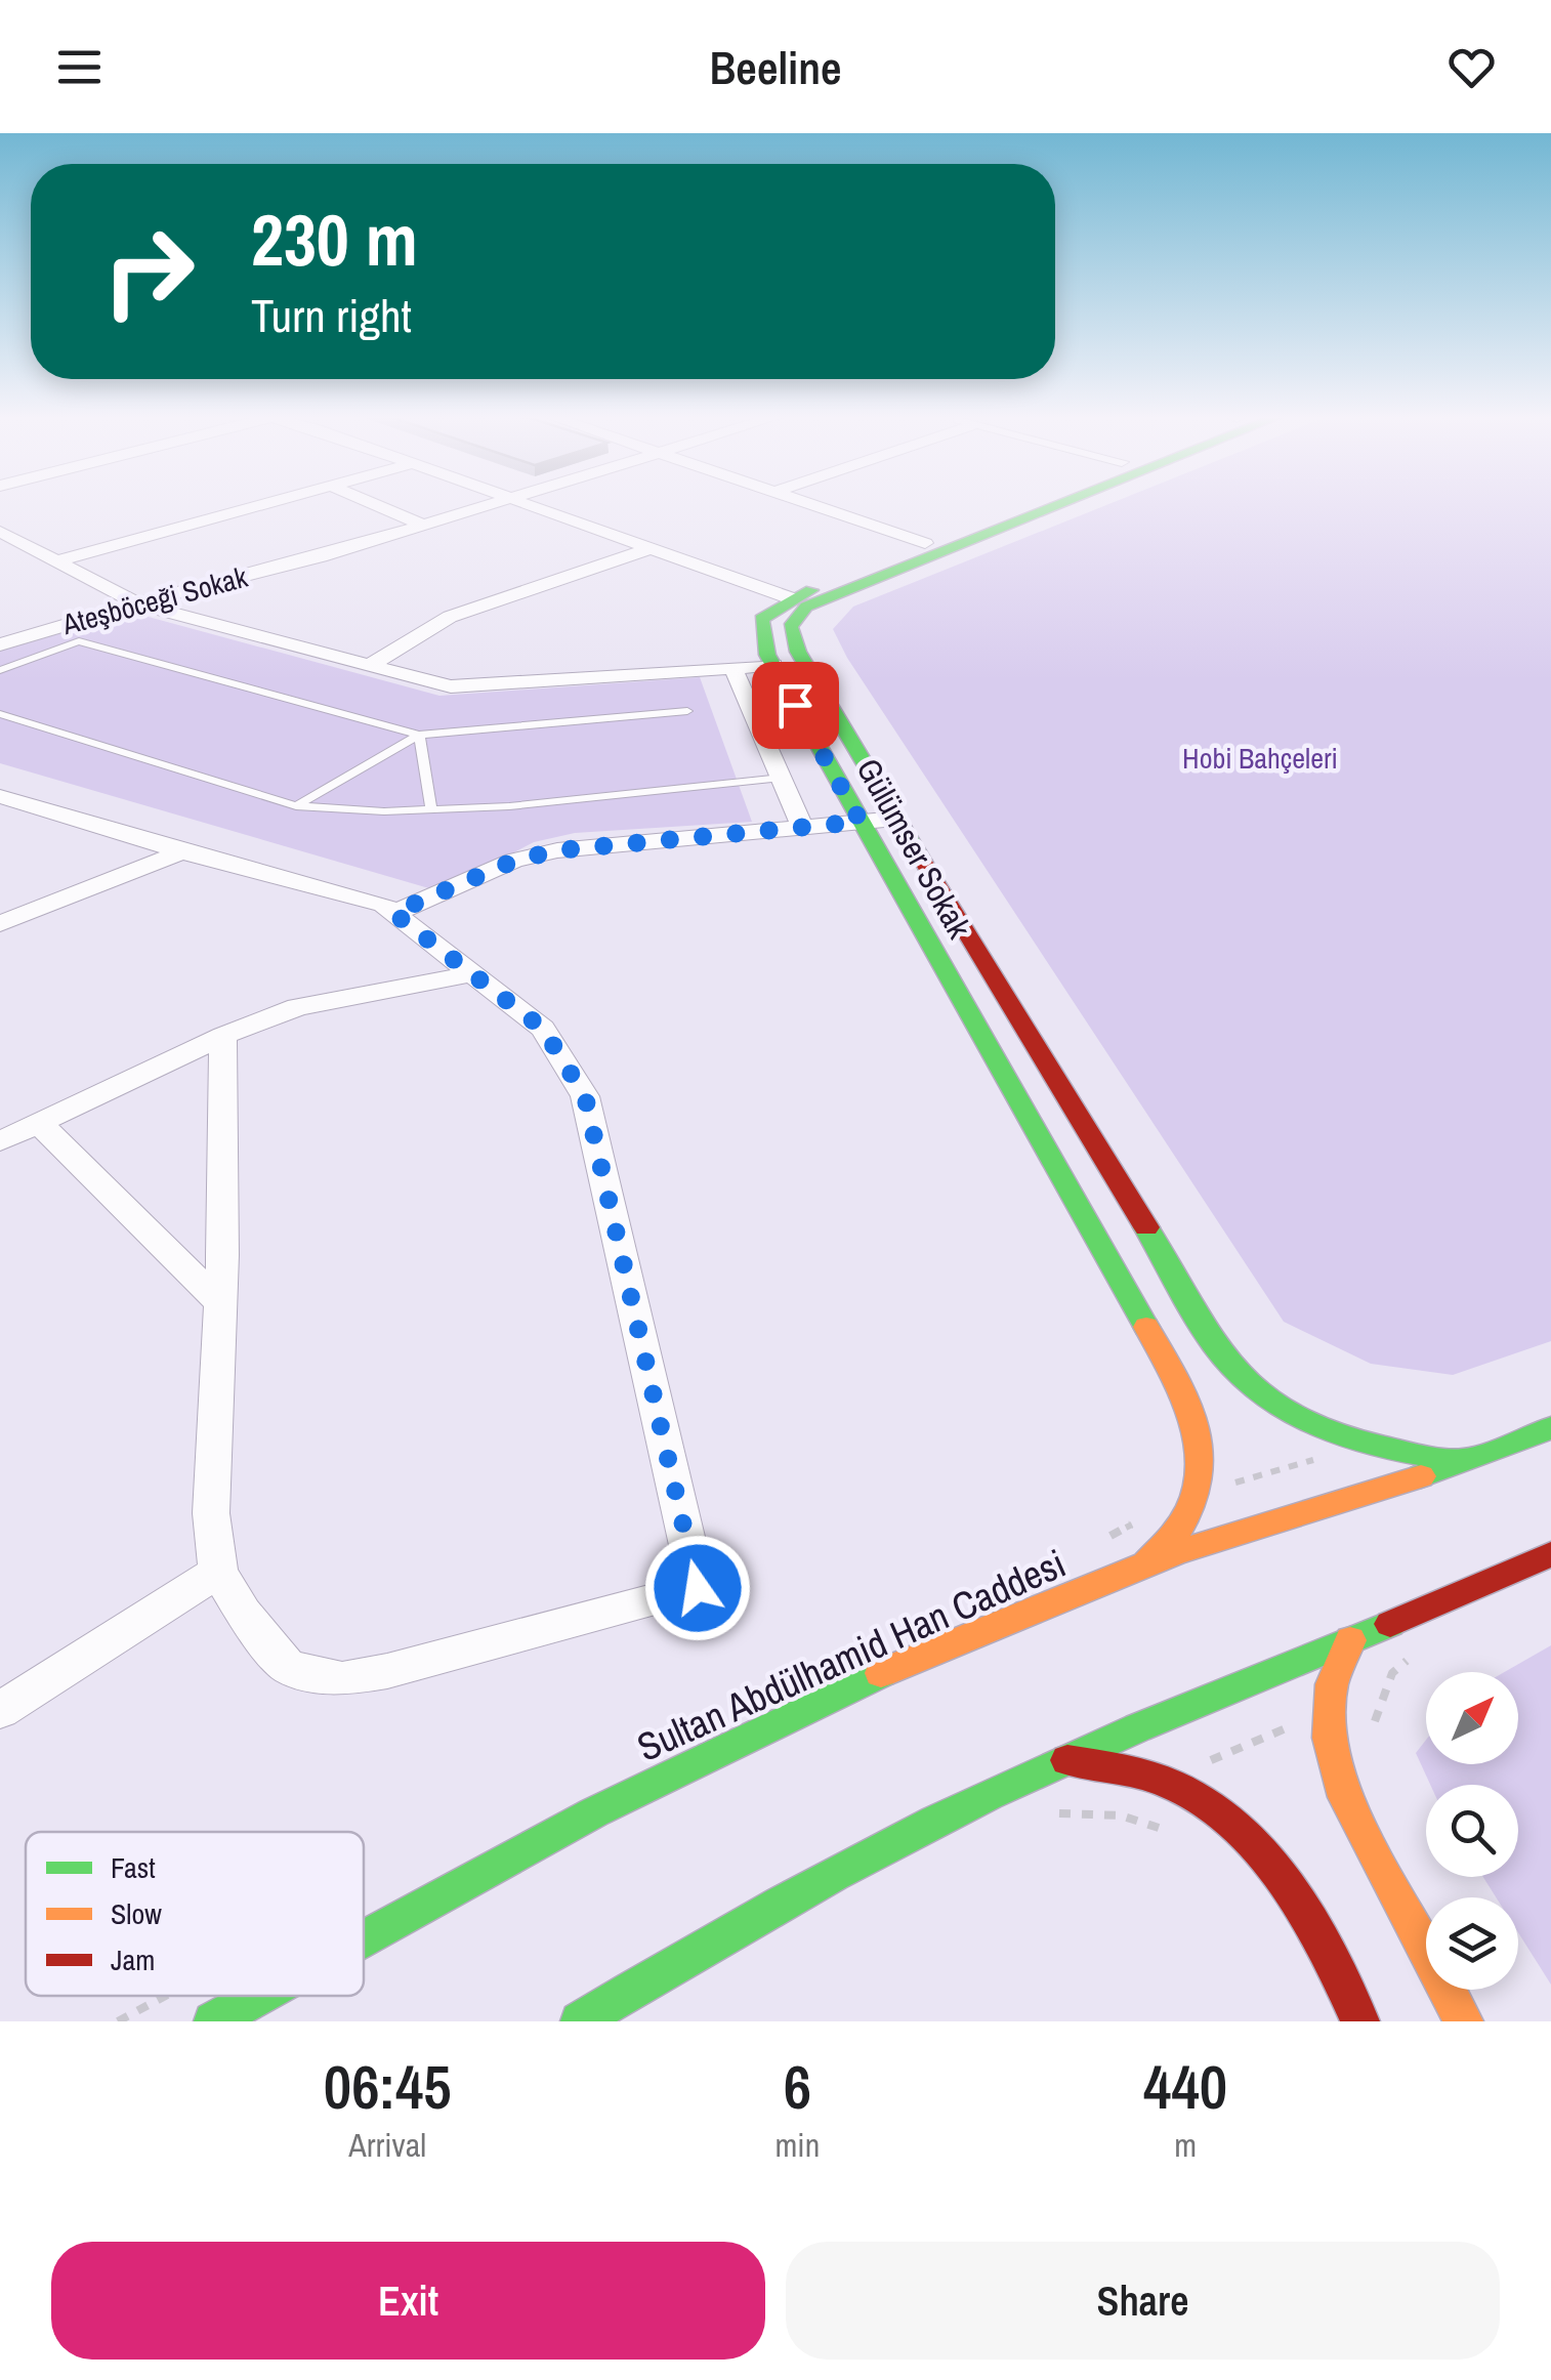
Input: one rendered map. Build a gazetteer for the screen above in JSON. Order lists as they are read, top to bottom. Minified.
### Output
{"streets":{"street":["Ateşböceği Sokak","Gülümser Sokak","Sultan Abdülhamid Han Caddesi"]},"crossings":[["Gülümser Sokak","Sultan Abdülhamid Han Caddesi"]],"parks":["Hobi Bahçeleri"],"legend":["Fast","Slow","Jam"],"north":"top right","page":{"header":"Beeline","turn":["230 m","Turn right"],"eta":["06:45","Arrival","6","min","440","m"],"buttons":["Exit","Share"]}}
